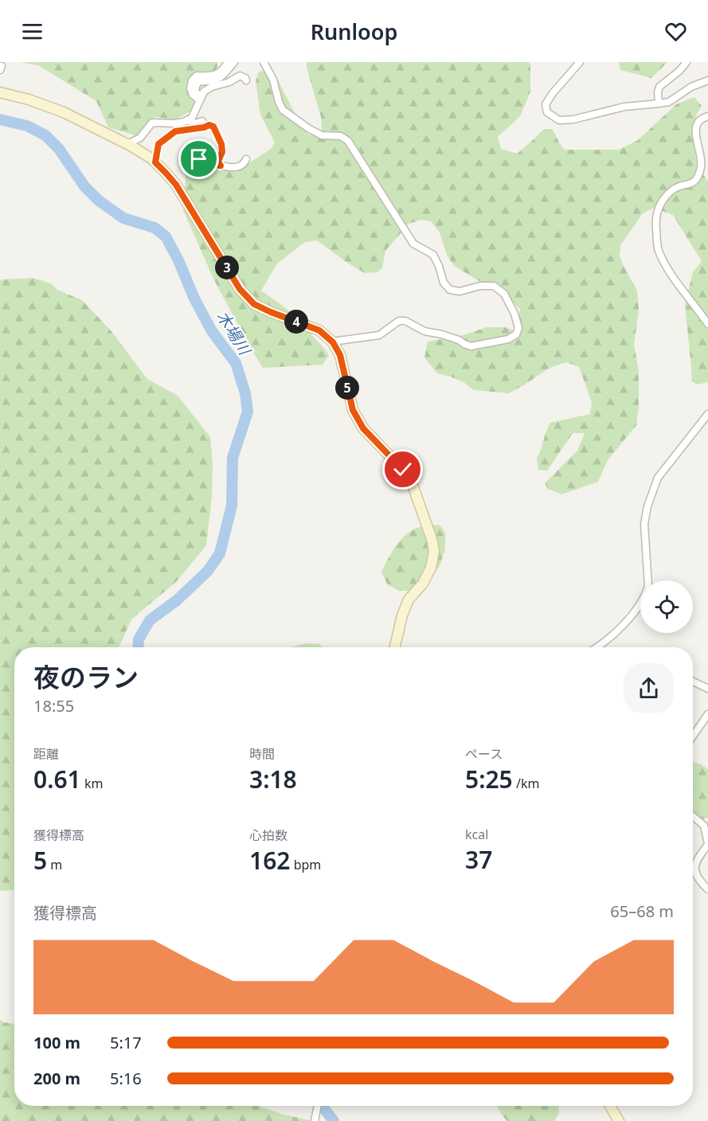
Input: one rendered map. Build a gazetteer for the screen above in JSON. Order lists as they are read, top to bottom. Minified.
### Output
{"water":["木場川"],"page":{"header":"Runloop","pins":["3","4","5"],"heading":["夜のラン","18:55"],"stats":[["距離","0.61 km"],["時間","3:18"],["ペース","5:25 /km"],["獲得標高","5 m"],["心拍数","162 bpm"],["kcal","37"]],"chart":["獲得標高","65–68 m"],"list":[{"name":"100 m","note":"5:17"},{"name":"200 m","note":"5:16"}]}}
